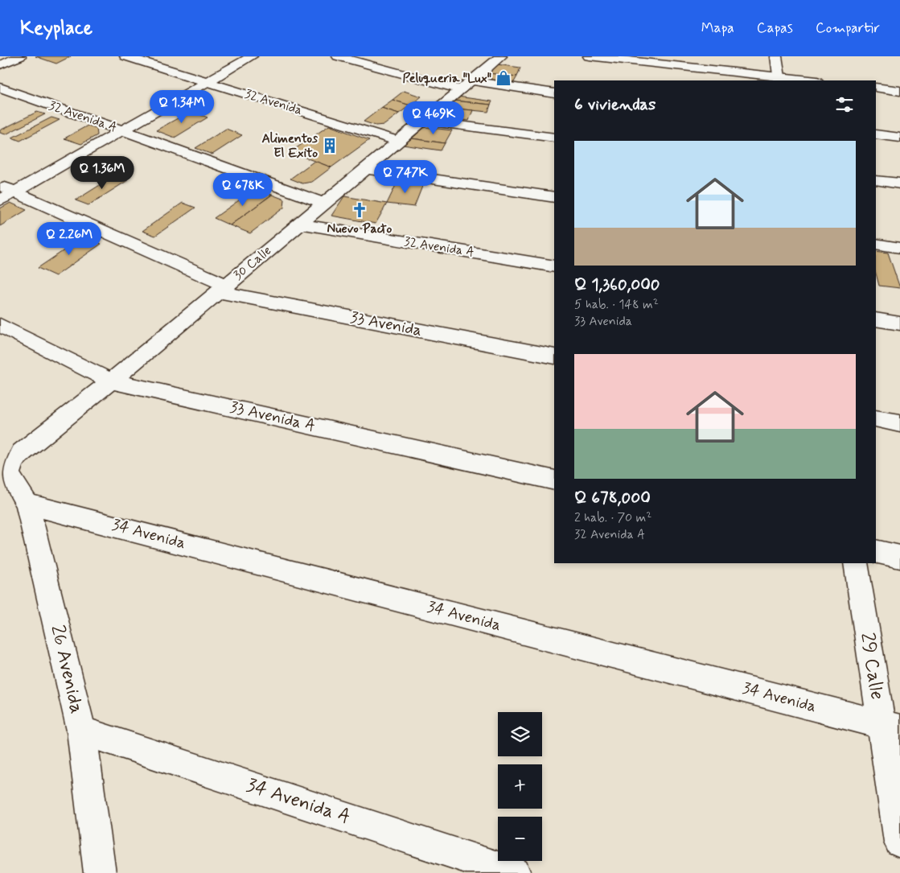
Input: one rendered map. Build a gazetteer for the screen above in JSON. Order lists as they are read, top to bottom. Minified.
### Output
{"streets":{"street":["32 Avenida","32 Avenida A","30 Calle","33 Avenida","33 Avenida A","34 Avenida","29 Calle","26 Avenida","34 Avenida A"]},"crossings":[["32 Avenida","30 Calle"],["32 Avenida A","30 Calle"],["30 Calle","33 Avenida"],["30 Calle","33 Avenida A"],["30 Calle","26 Avenida"],["34 Avenida","29 Calle"],["34 Avenida","26 Avenida"],["26 Avenida","34 Avenida A"]],"places":{"shop":["Peluqueria \"Lux\""],"building":["Alimentos El Exito"],"church":["Nuevo Pacto"]},"page":{"header":"Keyplace","nav":["Mapa","Capas","Compartir"],"heading":"6 viviendas","price":["Q 1.34M","Q 469K","Q 1.36M","Q 747K","Q 678K","Q 2.26M"],"list":[{"name":"Q 1,360,000","note":"5 hab. · 148 m² · 33 Avenida"},{"name":"Q 678,000","note":"2 hab. · 70 m² · 32 Avenida A"}],"map_buttons":["+","−"]}}
